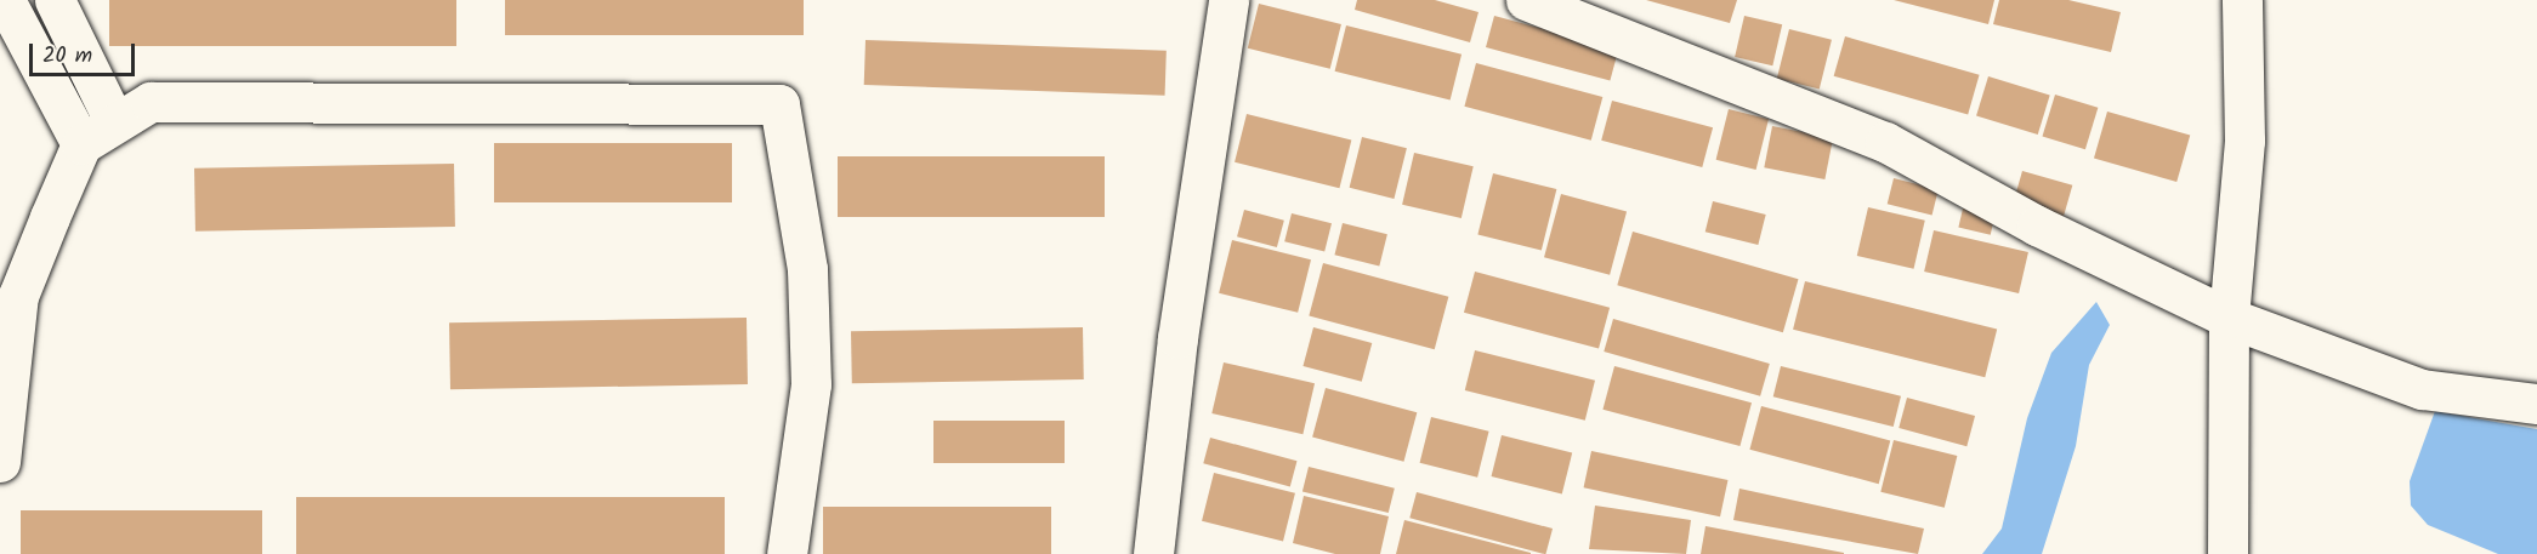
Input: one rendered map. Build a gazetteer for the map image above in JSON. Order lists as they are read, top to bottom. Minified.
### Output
{"scale_bar":"20 m"}
